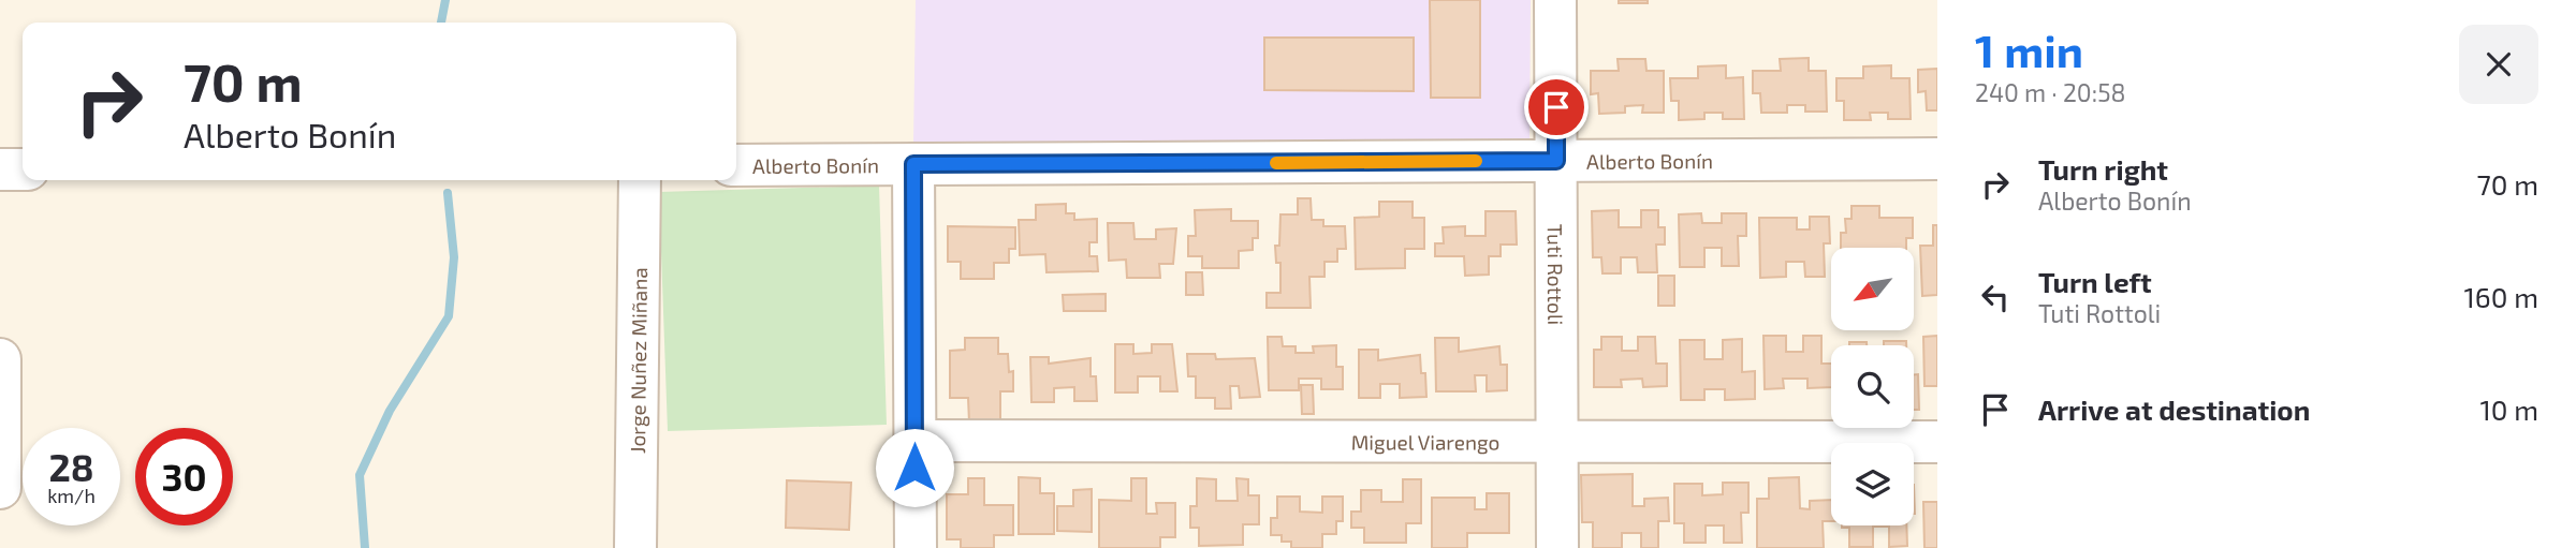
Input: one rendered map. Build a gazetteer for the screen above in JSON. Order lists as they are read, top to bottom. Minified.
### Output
{"streets":{"street":["Alberto Bonín","Tuti Rottoli","Jorge Nuñez Miñana","Miguel Viarengo"]},"crossings":[["Alberto Bonín","Tuti Rottoli"],["Tuti Rottoli","Miguel Viarengo"]],"north":"bottom left","page":{"heading":["1 min","240 m · 20:58"],"turn":["70 m","Alberto Bonín"],"list":[{"name":"Turn right","note":"Alberto Bonín","value":"70 m"},{"name":"Turn left","note":"Tuti Rottoli","value":"160 m"},{"name":"Arrive at destination","value":"10 m"}],"speed":"28 km/h","limit":"30"}}
